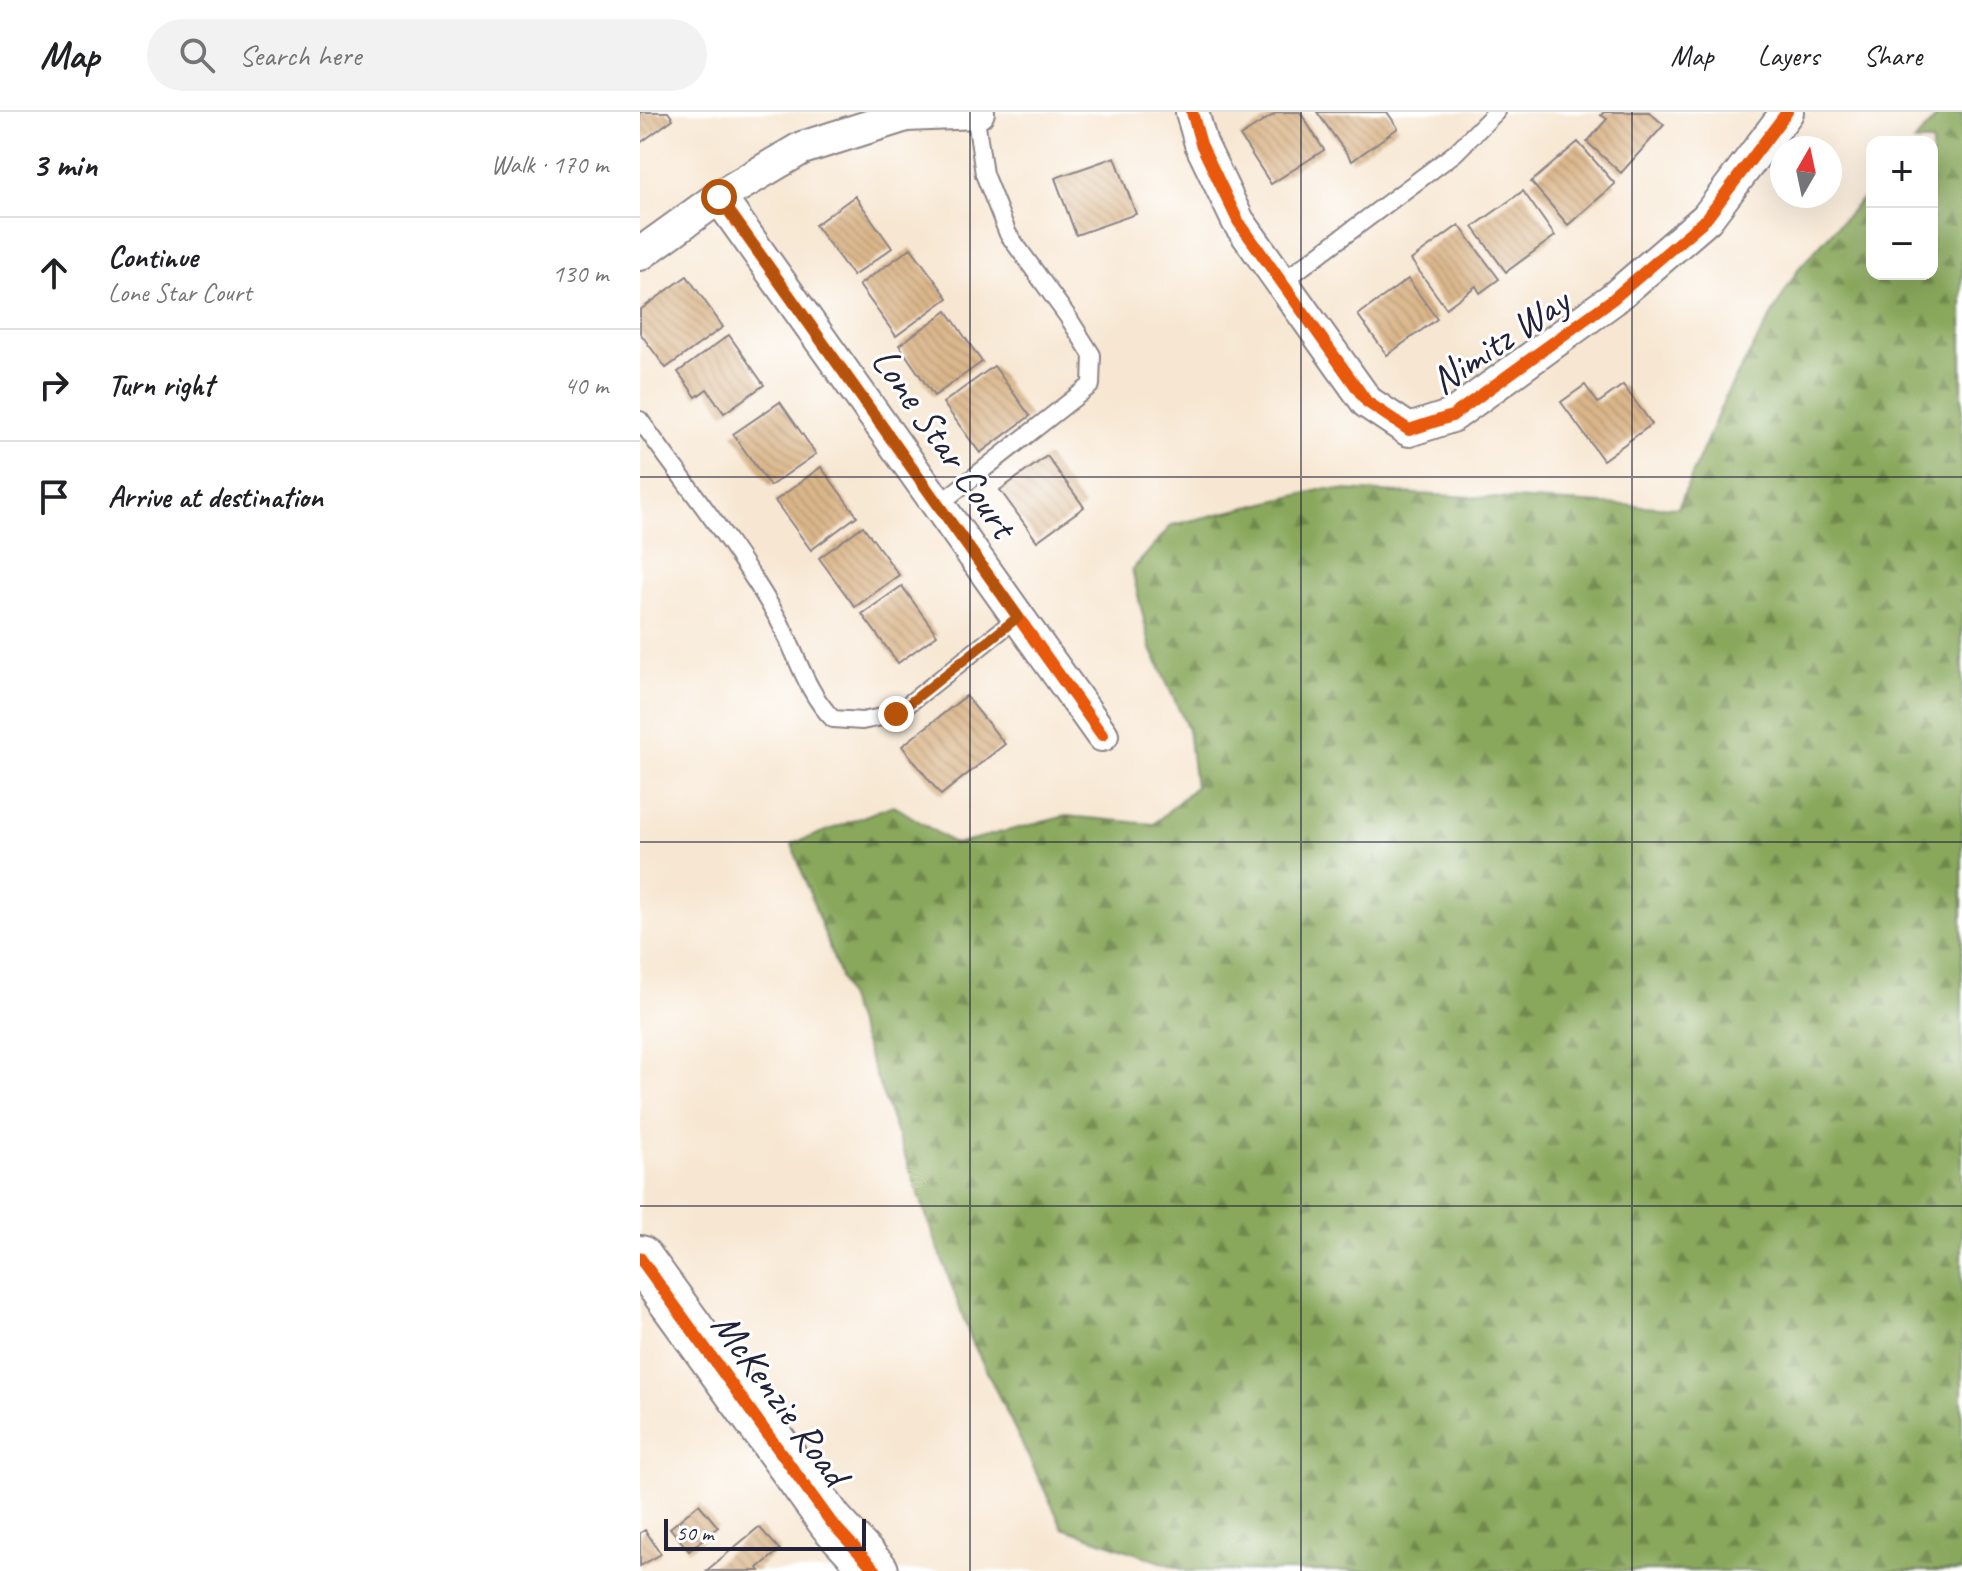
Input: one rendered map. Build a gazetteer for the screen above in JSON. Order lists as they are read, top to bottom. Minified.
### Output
{"streets":{"street":["Nimitz Way","Lone Star Court","McKenzie Road"]},"scale_bar":"50 m","north":"top","page":{"header":"Map","search":"Search here","nav":["Map","Layers","Share"],"heading":["3 min","Walk · 170 m"],"map_buttons":["+","−"],"list":[["Continue","Lone Star Court","130 m"],["Turn right","40 m"],"Arrive at destination"],"scale":"50 m"}}
